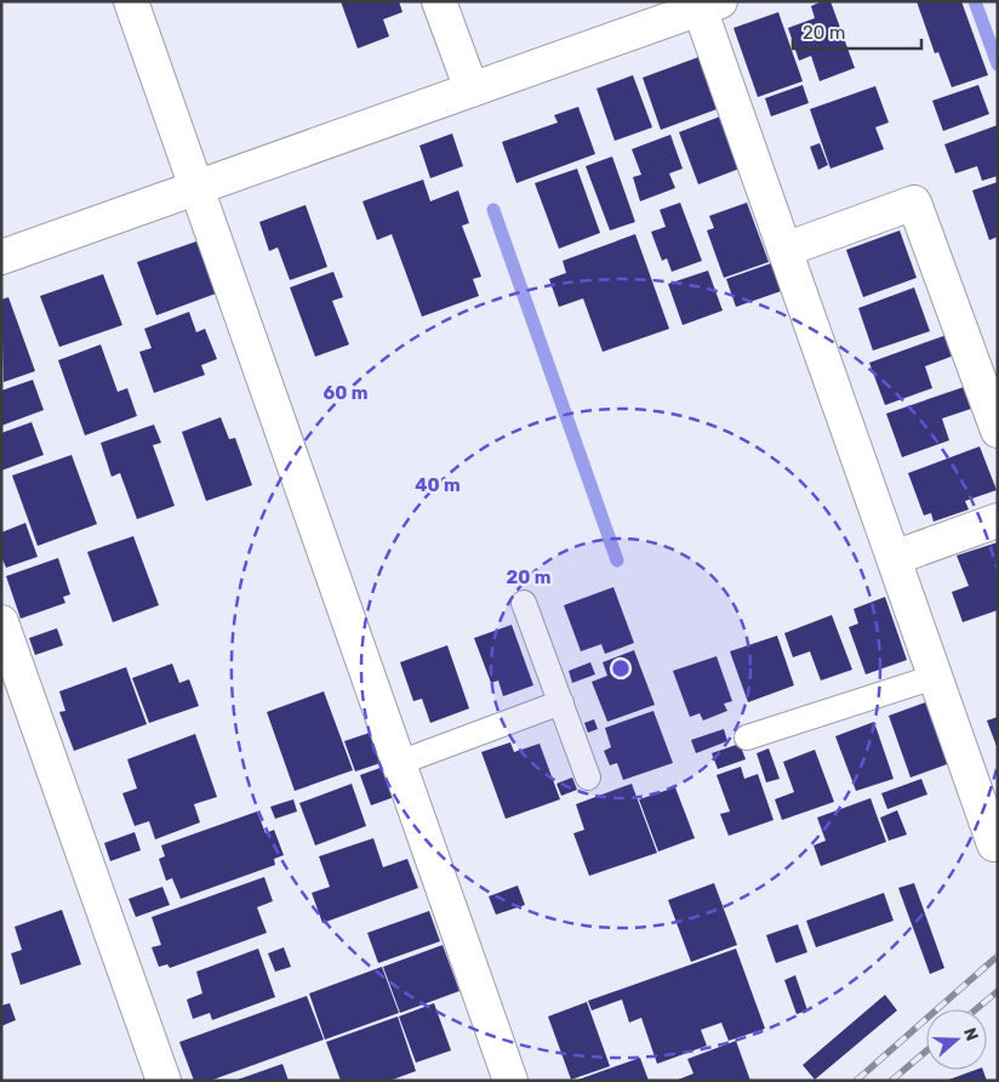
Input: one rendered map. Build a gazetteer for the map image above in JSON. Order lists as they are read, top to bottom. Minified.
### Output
{"scale_bar":"20 m","north":"right","rings":["60 m","40 m","20 m"]}
